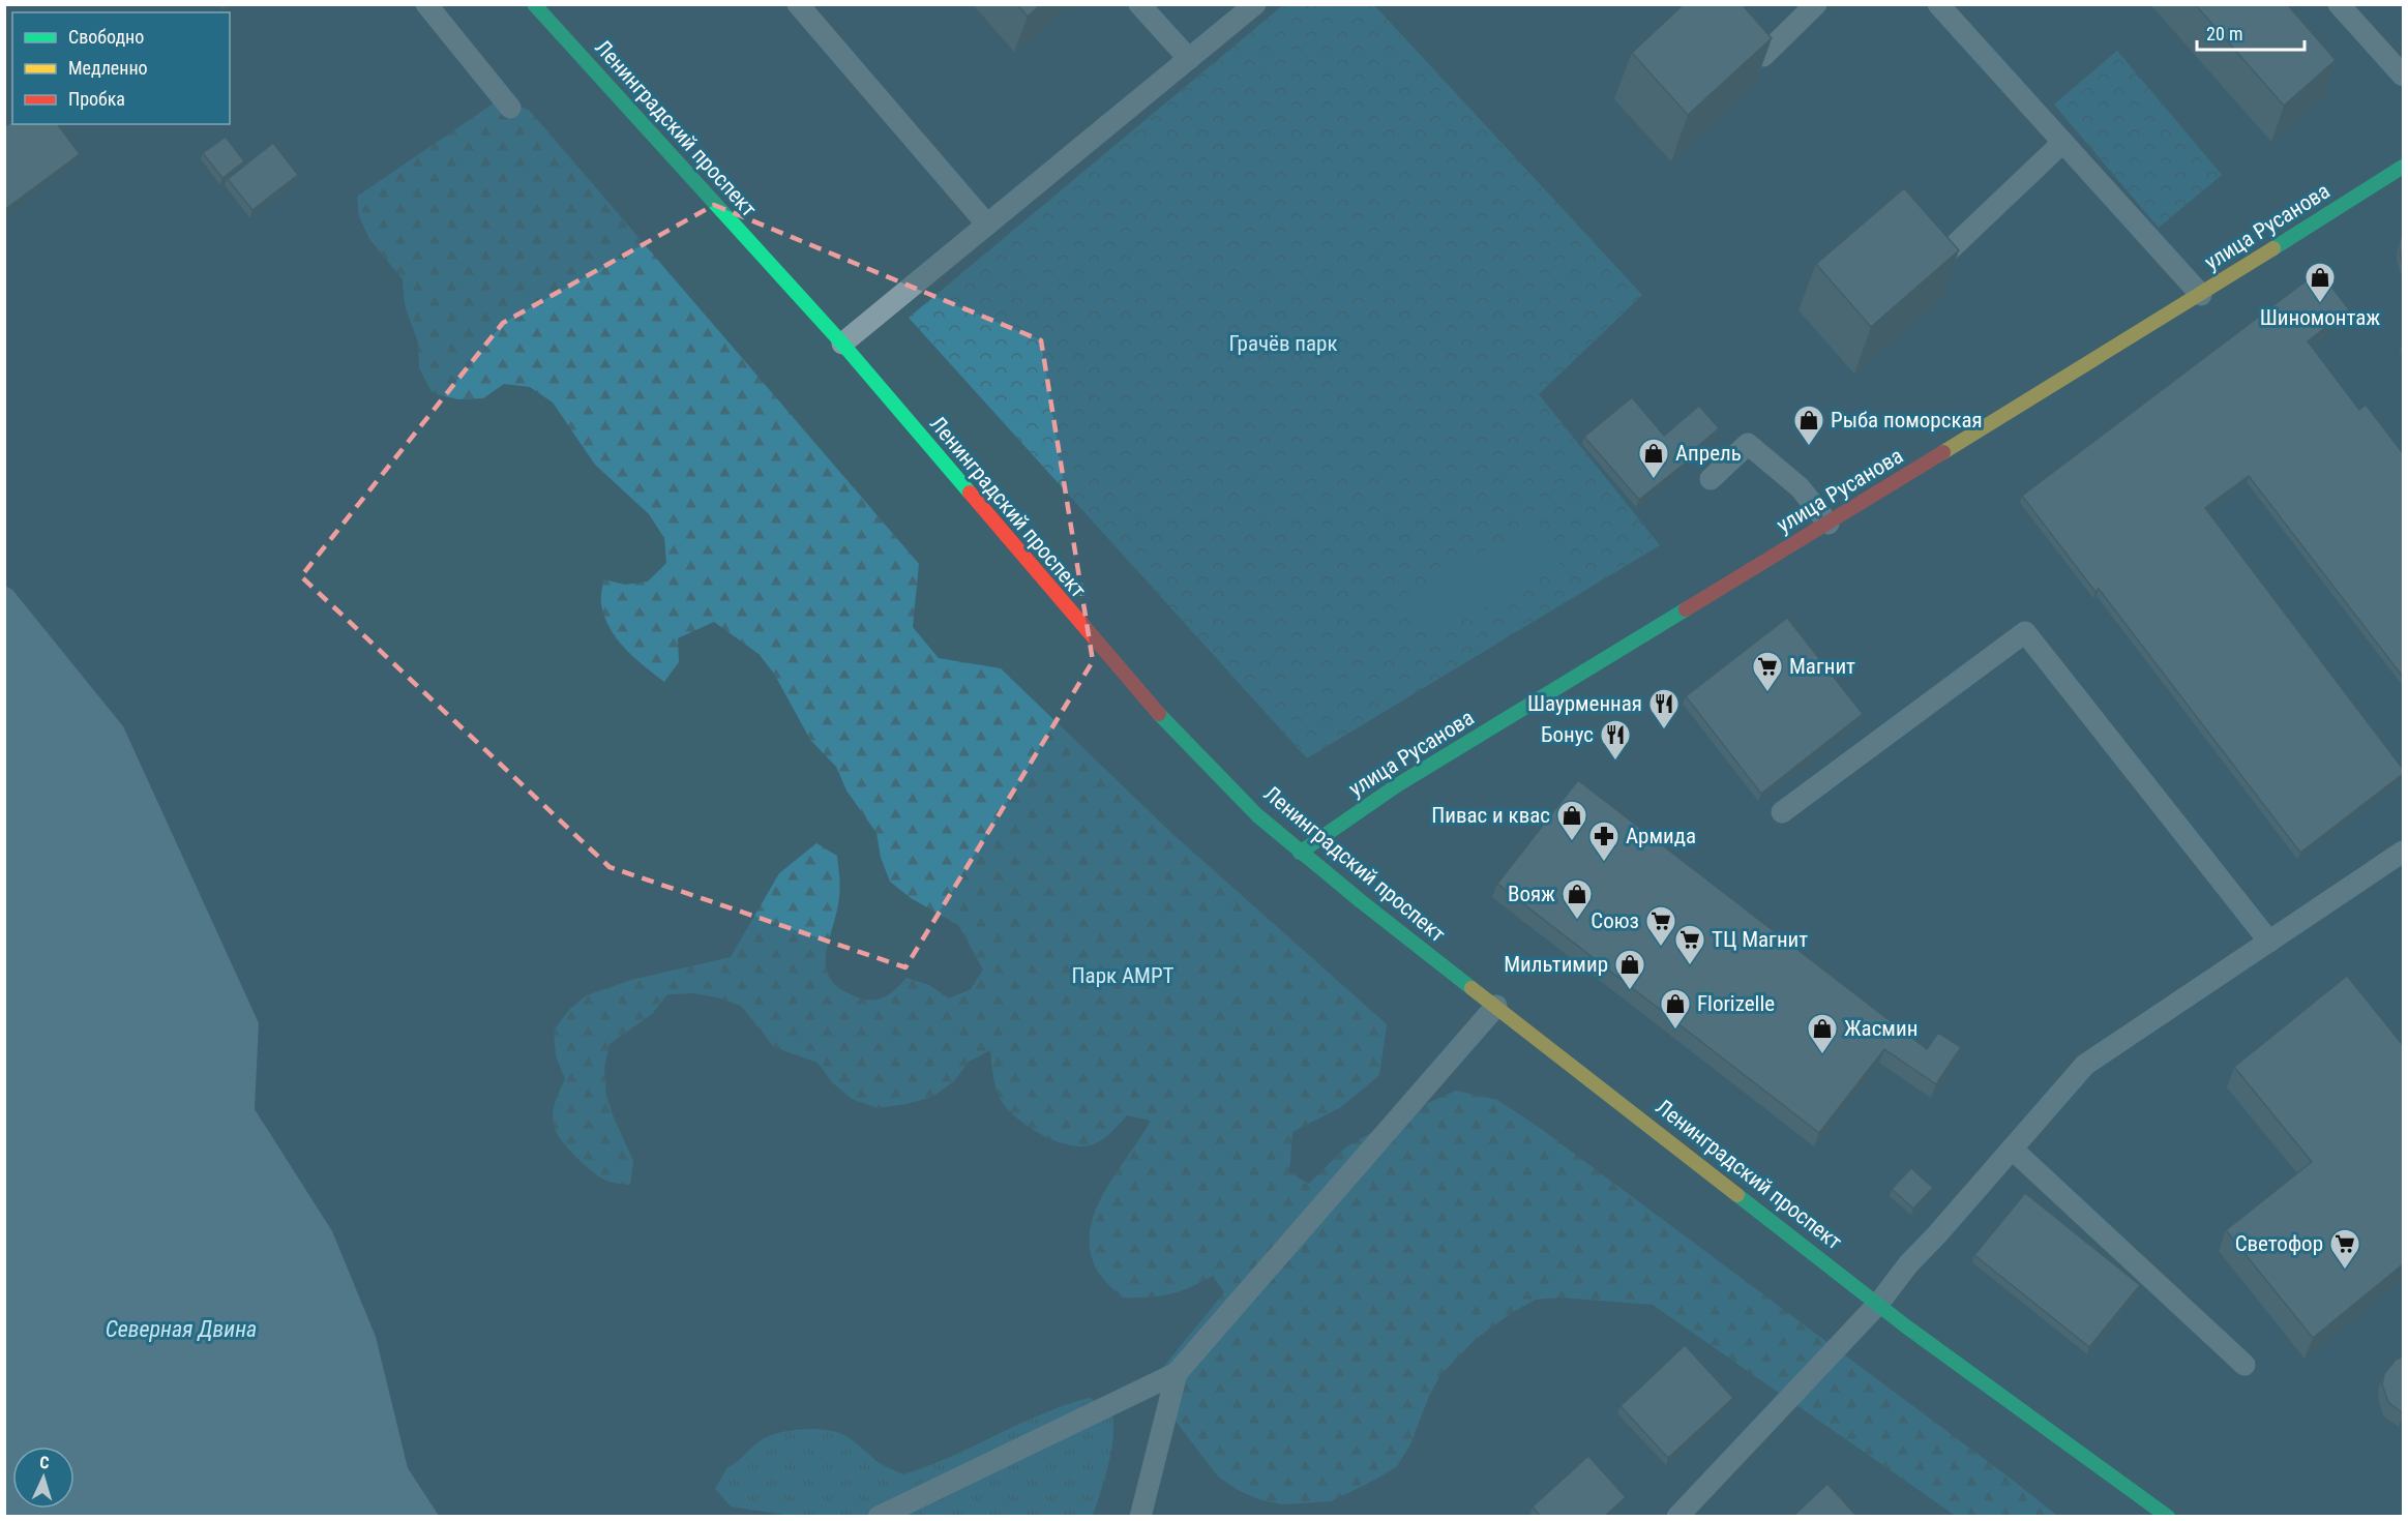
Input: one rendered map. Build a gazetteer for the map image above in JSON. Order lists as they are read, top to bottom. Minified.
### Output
{"streets":{"main road":["Ленинградский проспект","улица Русанова"]},"crossings":[["Ленинградский проспект","улица Русанова"]],"water":["Северная Двина"],"parks":["Грачёв парк","Парк АМРТ"],"places":{"shop":["Шиномонтаж","Рыба поморская","Апрель","Пивас и квас","Вояж","Мильтимир","Florizelle","Жасмин"],"supermarket":["Магнит","Союз","ТЦ Магнит","Светофор"],"restaurant":["Шаурменная","Бонус"],"pharmacy":["Армида"]},"legend":["Свободно","Медленно","Пробка"],"scale_bar":"20 m","north":"top"}
